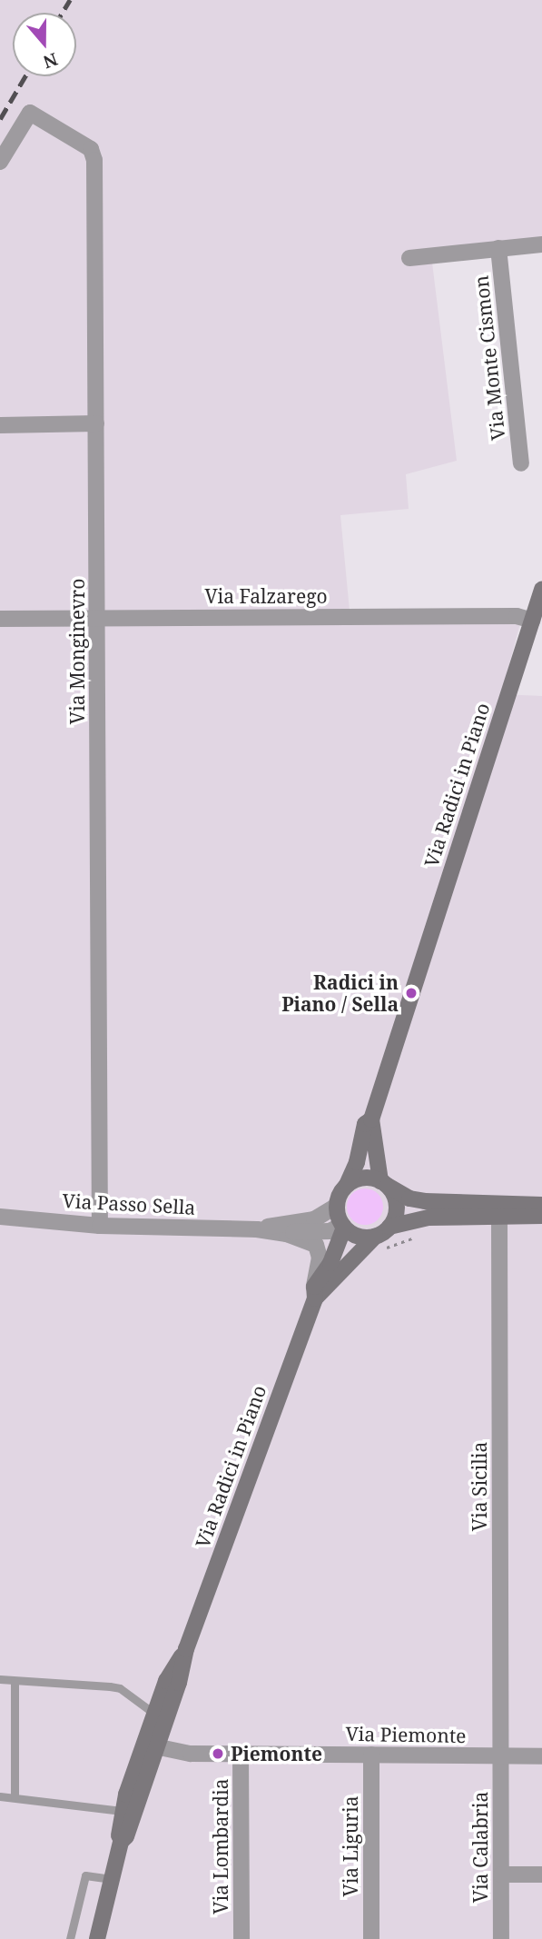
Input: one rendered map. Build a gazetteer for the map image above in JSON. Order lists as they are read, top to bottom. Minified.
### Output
{"streets":{"street":["Via Monte Cismon","Via Falzarego","Via Monginevro","Via Radici in Piano","Via Passo Sella","Via Sicilia","Via Piemonte","Via Lombardia","Via Liguria","Via Calabria"]},"crossings":[["Via Falzarego","Via Monginevro"],["Via Falzarego","Via Radici in Piano"],["Via Monginevro","Via Passo Sella"],["Via Radici in Piano","Via Passo Sella"],["Via Sicilia","Via Piemonte"],["Via Sicilia","Via Calabria"],["Via Piemonte","Via Lombardia"],["Via Piemonte","Via Liguria"],["Via Piemonte","Via Calabria"]],"places":["Radici in Piano / Sella","Piemonte"],"north":"bottom"}
